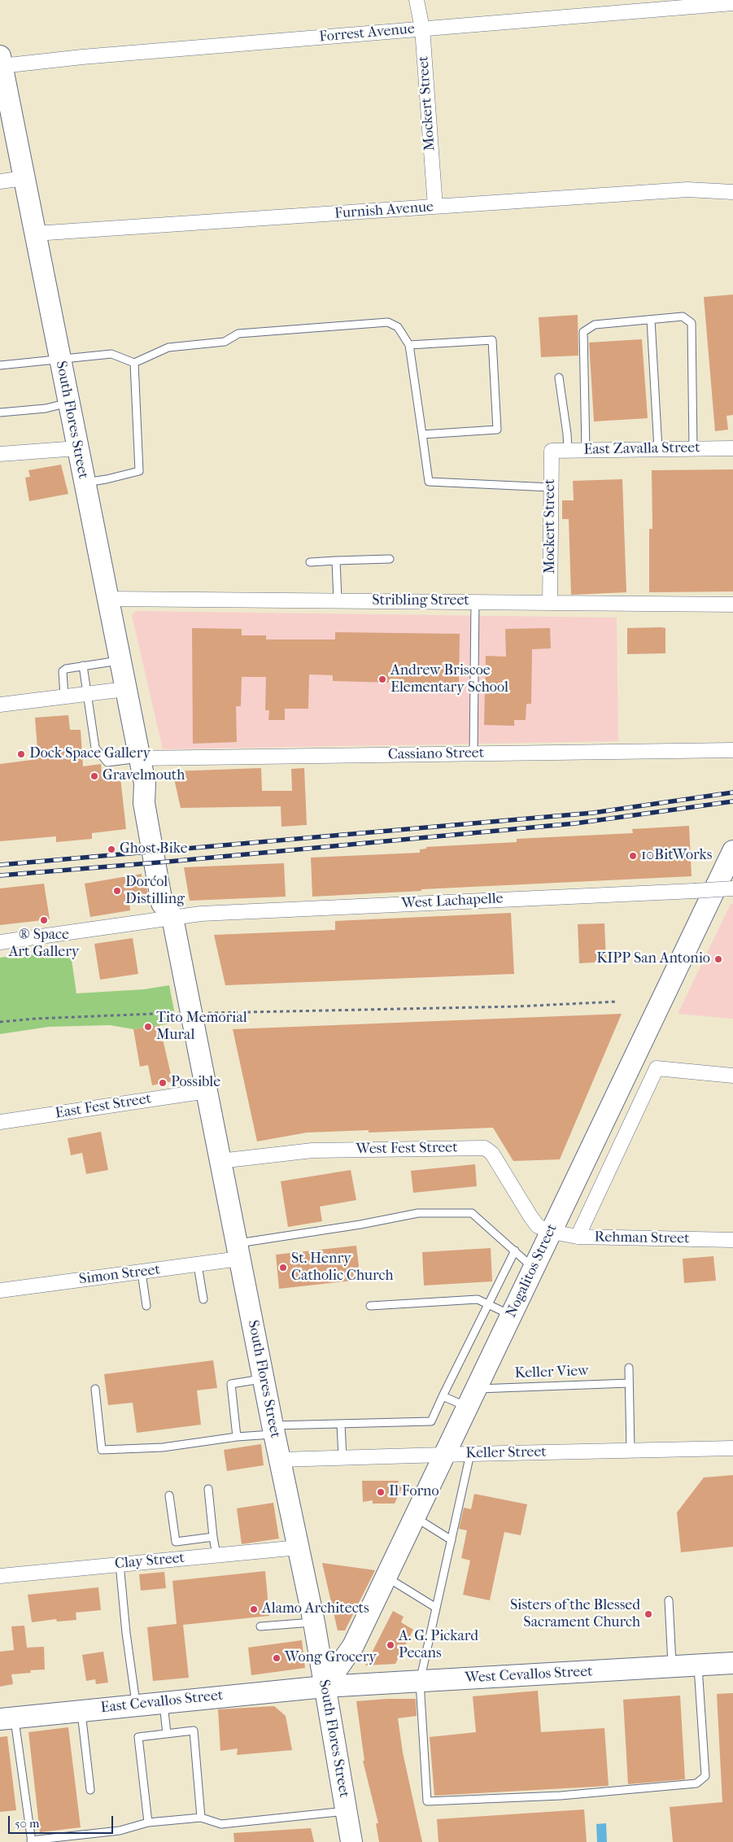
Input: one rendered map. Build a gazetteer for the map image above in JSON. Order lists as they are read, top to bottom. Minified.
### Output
{"streets":{"main road":["South Flores Street","Nogalitos Street","West Cevallos Street","East Cevallos Street"],"street":["Forrest Avenue","Mockert Street","Furnish Avenue","East Zavalla Street","Stribling Street","Cassiano Street","West Lachapelle","East Fest Street","West Fest Street","Rehman Street","Simon Street","Keller Street","Clay Street"],"lane":["Keller View"]},"crossings":[["Forrest Avenue","Mockert Street"],["Forrest Avenue","South Flores Street"],["Mockert Street","Furnish Avenue"],["Mockert Street","East Zavalla Street"],["Mockert Street","Stribling Street"],["Furnish Avenue","South Flores Street"],["South Flores Street","Stribling Street"],["South Flores Street","Cassiano Street"],["South Flores Street","West Lachapelle"],["South Flores Street","East Fest Street"],["South Flores Street","West Fest Street"],["South Flores Street","Nogalitos Street"],["South Flores Street","Simon Street"],["South Flores Street","Keller Street"],["South Flores Street","Clay Street"],["South Flores Street","West Cevallos Street"],["South Flores Street","East Cevallos Street"],["West Fest Street","Rehman Street"],["West Fest Street","Nogalitos Street"],["Rehman Street","Nogalitos Street"],["Nogalitos Street","Keller View"],["Nogalitos Street","Keller Street"],["Nogalitos Street","West Cevallos Street"],["Nogalitos Street","East Cevallos Street"],["West Cevallos Street","East Cevallos Street"]],"places":["Andrew Briscoe Elementary School","Dock Space Gallery","Gravelmouth","Ghost Bike","10BitWorks","Dorćol Distilling","® Space Art Gallery","KIPP San Antonio","Tito Memorial Mural","Possible","St. Henry Catholic Church","Il Forno","Alamo Architects","Sisters of the Blessed Sacrament Church","A. G. Pickard Pecans","Wong Grocery"],"scale_bar":"50 m"}
